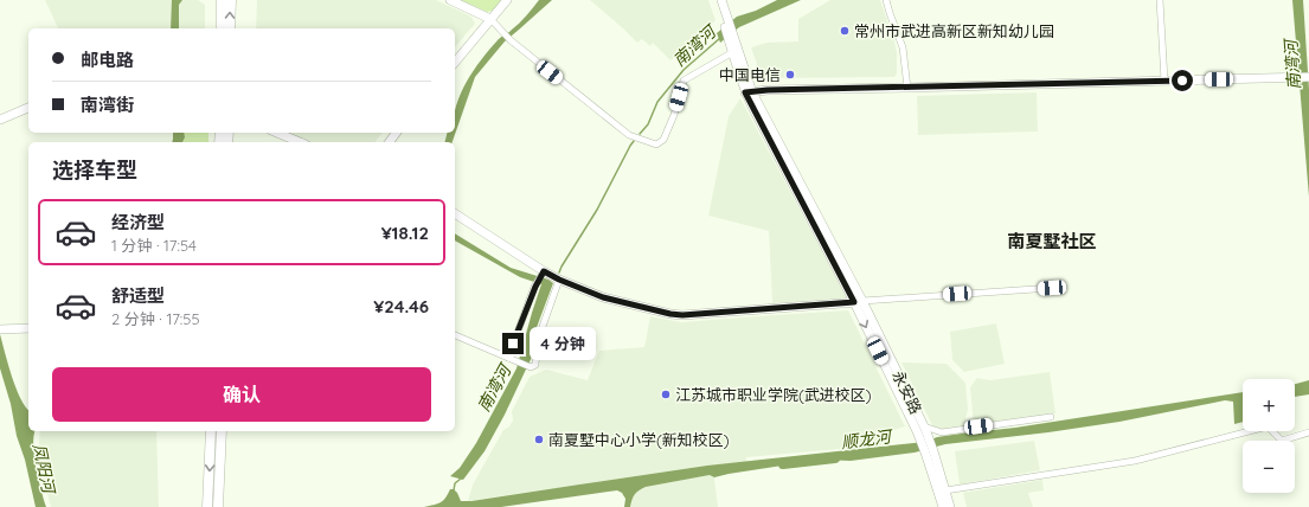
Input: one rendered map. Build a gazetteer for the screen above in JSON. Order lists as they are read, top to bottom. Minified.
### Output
{"streets":{"street":["永安路"]},"districts":["南夏墅社区"],"water":["南湾河","顺龙河","凤阳河"],"places":["常州市武进高新区新知幼儿园","中国电信","江苏城市职业学院(武进校区)","南夏墅中心小学(新知校区)"],"page":{"banner":["邮电路","南湾街"],"heading":"选择车型","list":[{"name":"经济型","note":"1 分钟 · 17:54","value":"¥18.12"},{"name":"舒适型","note":"2 分钟 · 17:55","value":"¥24.46"}],"bubble":"4 分钟","buttons":"确认","map_buttons":["+","−"]}}
